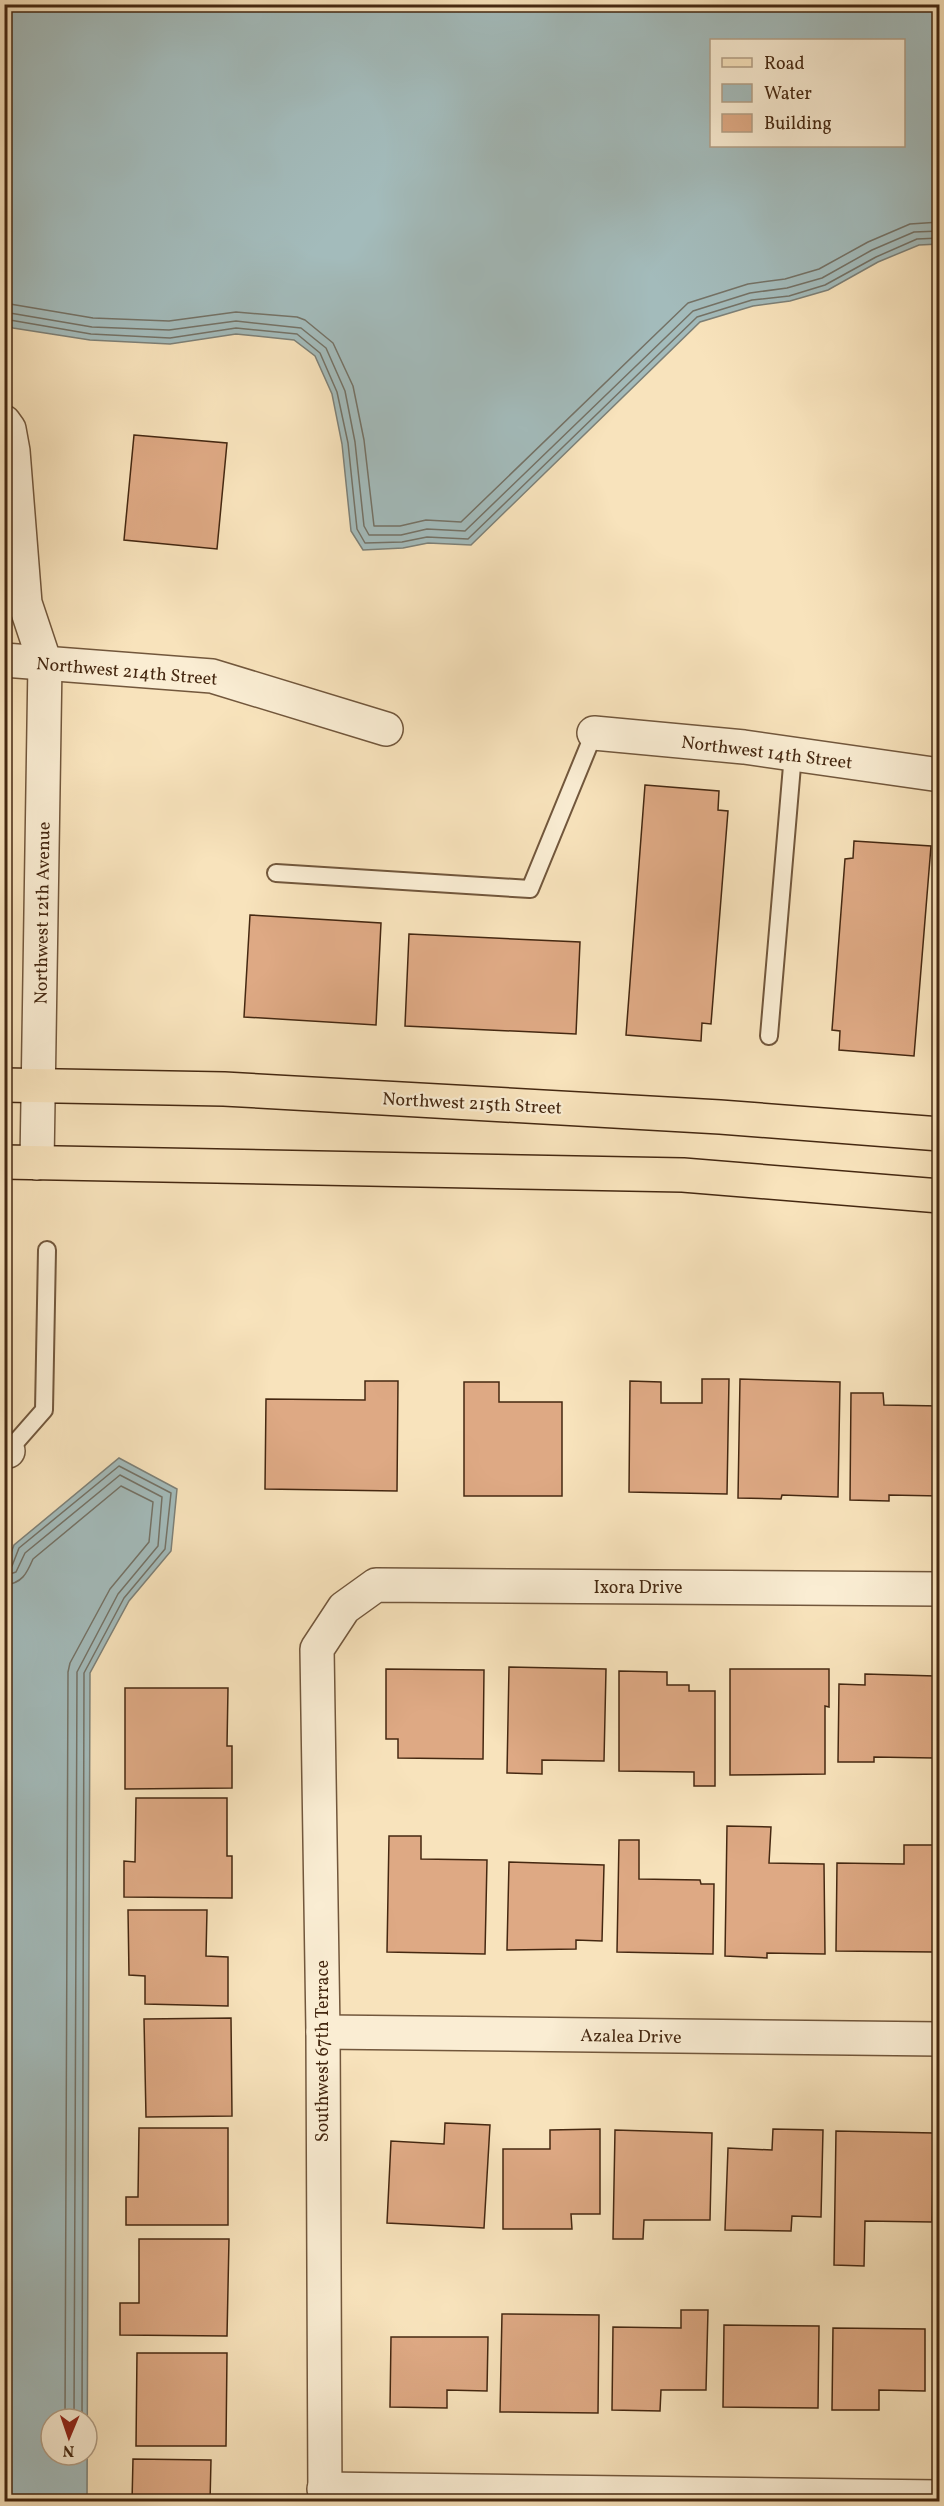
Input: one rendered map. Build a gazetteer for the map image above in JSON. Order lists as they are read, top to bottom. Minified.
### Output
{"streets":{"main road":["Northwest 215th Street"],"street":["Northwest 214th Street","Northwest 14th Street","Northwest 12th Avenue","Ixora Drive","Azalea Drive","Southwest 67th Terrace"]},"crossings":[["Northwest 214th Street","Northwest 12th Avenue"],["Northwest 12th Avenue","Northwest 215th Street"],["Ixora Drive","Southwest 67th Terrace"],["Azalea Drive","Southwest 67th Terrace"]],"legend":["Road","Water","Building"],"north":"bottom"}
